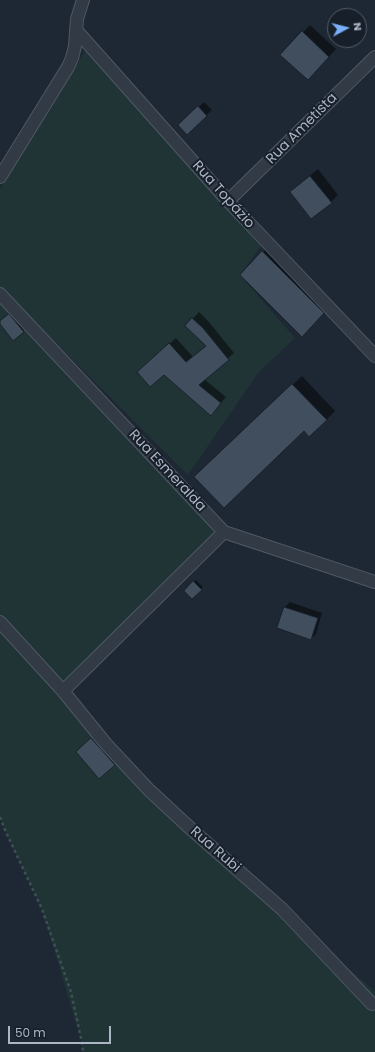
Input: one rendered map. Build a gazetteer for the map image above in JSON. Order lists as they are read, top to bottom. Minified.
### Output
{"streets":{"street":["Rua Ametista","Rua Topázio","Rua Esmeralda","Rua Rubi"]},"crossings":[["Rua Ametista","Rua Topázio"]],"scale_bar":"50 m","north":"right"}
